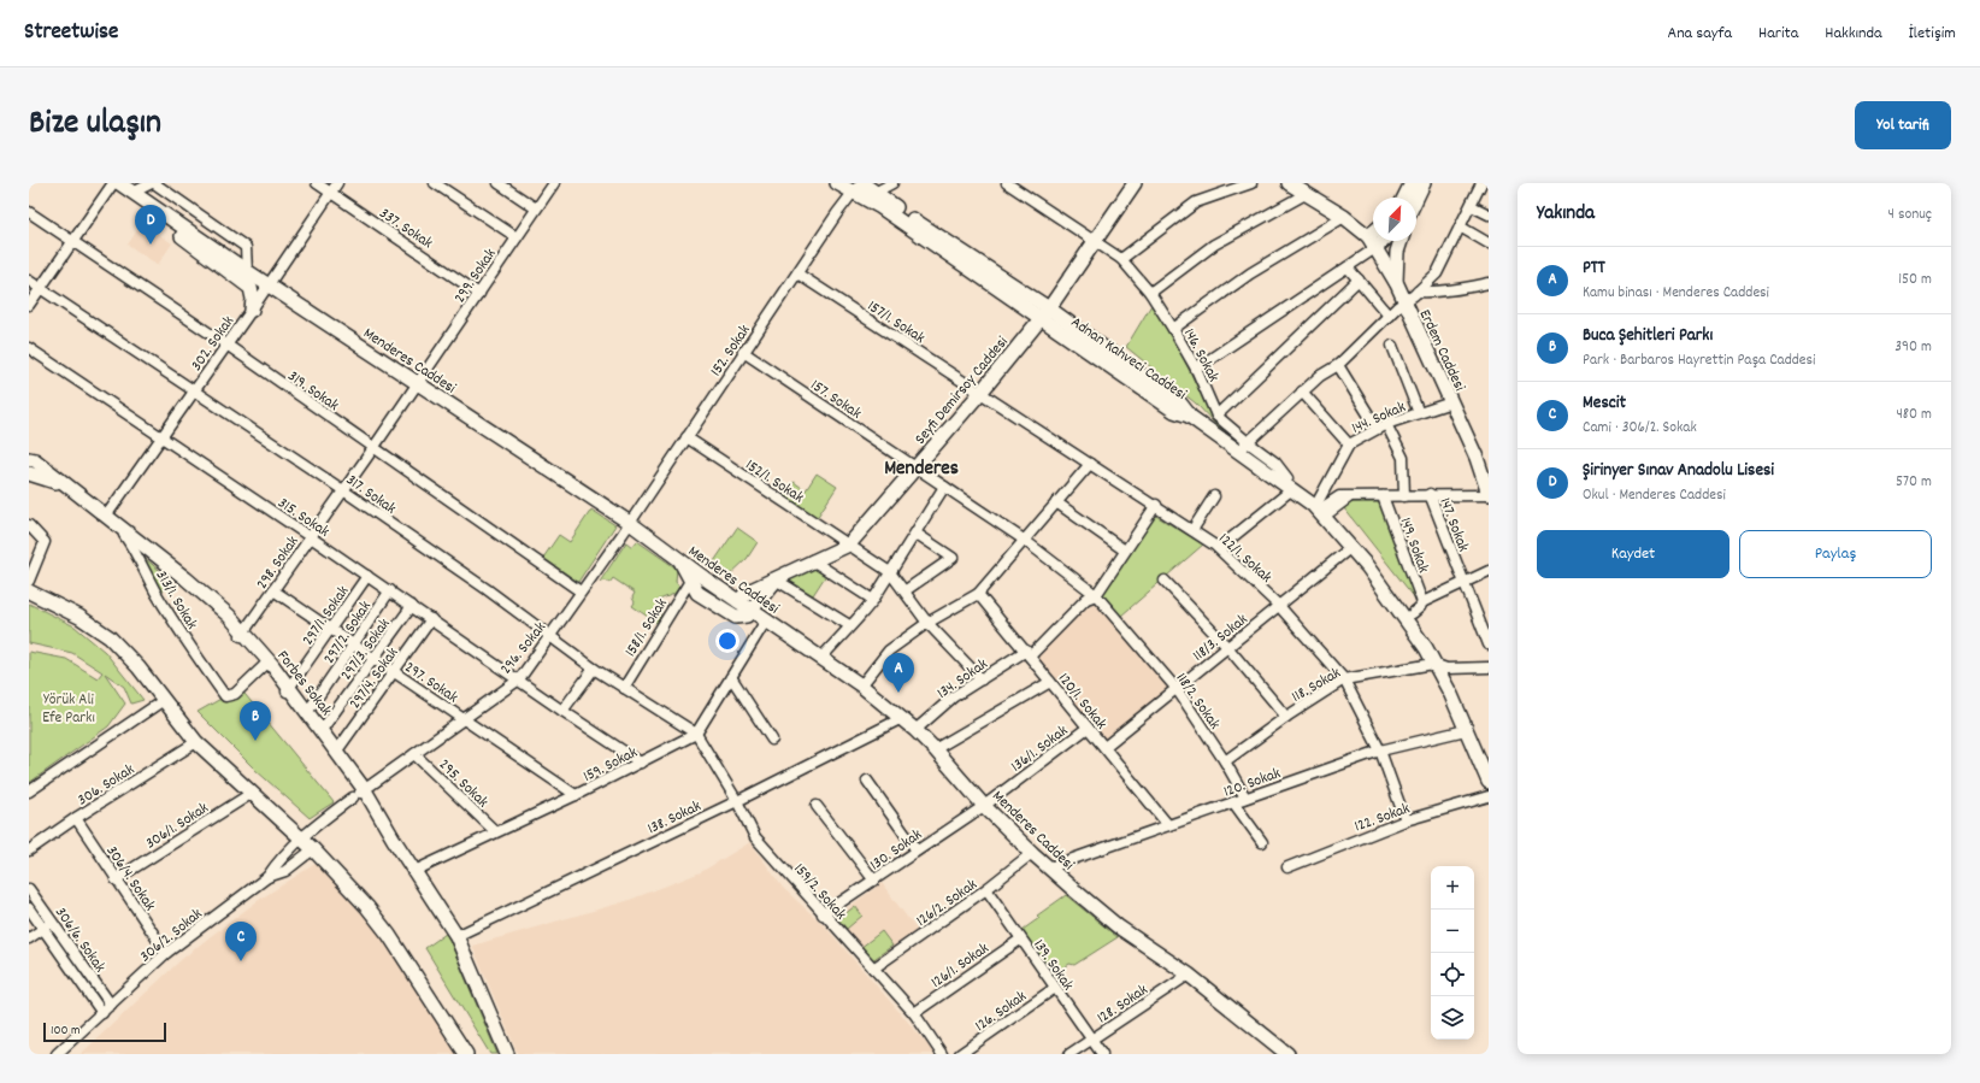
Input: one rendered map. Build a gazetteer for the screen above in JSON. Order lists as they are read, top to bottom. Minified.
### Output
{"streets":{"main road":["Erdem Caddesi","Adnan Kahveci Caddesi","Menderes Caddesi","Seyfi Demirsoy Caddesi","Forbes Sokak"],"street":["337. Sokak","299. Sokak","157/1. Sokak","302. Sokak","152. Sokak","146. Sokak","319. Sokak","157. Sokak","144. Sokak","152/1. Sokak","317. Sokak","315. Sokak","147. Sokak","149. Sokak","122/1. Sokak","298. Sokak","313/1. Sokak","297/1. Sokak","158/1. Sokak","297/2. Sokak","118/3. Sokak","296. Sokak","297/3. Sokak","297/4. Sokak","134. Sokak","297. Sokak","118. Sokak","120/1. Sokak","118/2. Sokak","136/1. Sokak","159. Sokak","120. Sokak","295. Sokak","306. Sokak","138. Sokak","122. Sokak","306/1. Sokak","130. Sokak","306/4. Sokak","159/2. Sokak","126/2. Sokak","306/2. Sokak","306/6. Sokak","126/1. Sokak","139. Sokak","128. Sokak","126. Sokak"]},"crossings":[["337. Sokak","299. Sokak"],["337. Sokak","302. Sokak"],["299. Sokak","Menderes Caddesi"],["299. Sokak","298. Sokak"],["157/1. Sokak","152. Sokak"],["157/1. Sokak","Seyfi Demirsoy Caddesi"],["157/1. Sokak","122/1. Sokak"],["302. Sokak","Menderes Caddesi"],["302. Sokak","319. Sokak"],["302. Sokak","317. Sokak"],["302. Sokak","315. Sokak"],["302. Sokak","313/1. Sokak"],["302. Sokak","Forbes Sokak"],["152. Sokak","Adnan Kahveci Caddesi"],["152. Sokak","Menderes Caddesi"],["152. Sokak","157. Sokak"],["152. Sokak","152/1. Sokak"],["152. Sokak","296. Sokak"],["Erdem Caddesi","144. Sokak"],["146. Sokak","Adnan Kahveci Caddesi"],["146. Sokak","Seyfi Demirsoy Caddesi"],["Adnan Kahveci Caddesi","Seyfi Demirsoy Caddesi"],["Menderes Caddesi","Seyfi Demirsoy Caddesi"],["Menderes Caddesi","298. Sokak"],["Menderes Caddesi","296. Sokak"],["Menderes Caddesi","134. Sokak"],["Menderes Caddesi","136/1. Sokak"],["Menderes Caddesi","120. Sokak"],["Menderes Caddesi","138. Sokak"],["Menderes Caddesi","130. Sokak"],["Menderes Caddesi","126/2. Sokak"],["Menderes Caddesi","128. Sokak"],["319. Sokak","298. Sokak"],["319. Sokak","296. Sokak"],["Seyfi Demirsoy Caddesi","157. Sokak"],["Seyfi Demirsoy Caddesi","152/1. Sokak"],["Seyfi Demirsoy Caddesi","122/1. Sokak"],["157. Sokak","118/2. Sokak"],["152/1. Sokak","134. Sokak"],["317. Sokak","298. Sokak"],["317. Sokak","158/1. Sokak"],["317. Sokak","296. Sokak"],["317. Sokak","159. Sokak"],["317. Sokak","159/2. Sokak"],["315. Sokak","298. Sokak"],["315. Sokak","297/1. Sokak"],["315. Sokak","297/2. Sokak"],["315. Sokak","296. Sokak"],["315. Sokak","297/3. Sokak"],["315. Sokak","297/4. Sokak"],["315. Sokak","159. Sokak"],["122/1. Sokak","118/3. Sokak"],["122/1. Sokak","118. Sokak"],["122/1. Sokak","120. Sokak"],["122/1. Sokak","122. Sokak"],["298. Sokak","297. Sokak"],["298. Sokak","Forbes Sokak"],["313/1. Sokak","Forbes Sokak"],["297/1. Sokak","297. Sokak"],["297/1. Sokak","Forbes Sokak"],["297/2. Sokak","297. Sokak"],["297/2. Sokak","Forbes Sokak"],["118/3. Sokak","120/1. Sokak"],["118/3. Sokak","118/2. Sokak"],["296. Sokak","297. Sokak"],["296. Sokak","Forbes Sokak"],["296. Sokak","295. Sokak"],["296. Sokak","306/2. Sokak"],["297/3. Sokak","297. Sokak"],["297/3. Sokak","Forbes Sokak"],["297/4. Sokak","297. Sokak"],["297/4. Sokak","Forbes Sokak"],["134. Sokak","120/1. Sokak"],["134. Sokak","118/2. Sokak"],["297. Sokak","159. Sokak"],["Forbes Sokak","159. Sokak"],["Forbes Sokak","138. Sokak"],["118. Sokak","118/2. Sokak"],["120/1. Sokak","136/1. Sokak"],["120/1. Sokak","120. Sokak"],["118/2. Sokak","120. Sokak"],["136/1. Sokak","130. Sokak"],["159. Sokak","295. Sokak"],["159. Sokak","159/2. Sokak"],["306. Sokak","306/4. Sokak"],["138. Sokak","159/2. Sokak"],["306/1. Sokak","306/4. Sokak"],["130. Sokak","159/2. Sokak"],["306/4. Sokak","306/2. Sokak"],["159/2. Sokak","126/2. Sokak"],["159/2. Sokak","126/1. Sokak"],["126/2. Sokak","139. Sokak"],["306/2. Sokak","306/6. Sokak"],["126/1. Sokak","139. Sokak"],["139. Sokak","128. Sokak"],["139. Sokak","126. Sokak"]],"districts":["Menderes"],"parks":["Yörük Ali Efe Parkı"],"scale_bar":"100 m","north":"top right","page":{"header":"Streetwise","nav":["Ana sayfa","Harita","Hakkında","İletişim"],"title":"Bize ulaşın","buttons":["Yol tarifi",["Kaydet","Paylaş"]],"heading":["Yakında","4 sonuç"],"pins":["D","A","B","C"],"list":[{"mark":"A","name":"PTT","note":"Kamu binası · Menderes Caddesi","value":"150 m"},{"mark":"B","name":"Buca Şehitleri Parkı","note":"Park · Barbaros Hayrettin Paşa Caddesi","value":"390 m"},{"mark":"C","name":"Mescit","note":"Cami · 306/2. Sokak","value":"480 m"},{"mark":"D","name":"Şirinyer Sınav Anadolu Lisesi","note":"Okul · Menderes Caddesi","value":"570 m"}],"map_buttons":["+","−"],"scale":"100 m"}}
